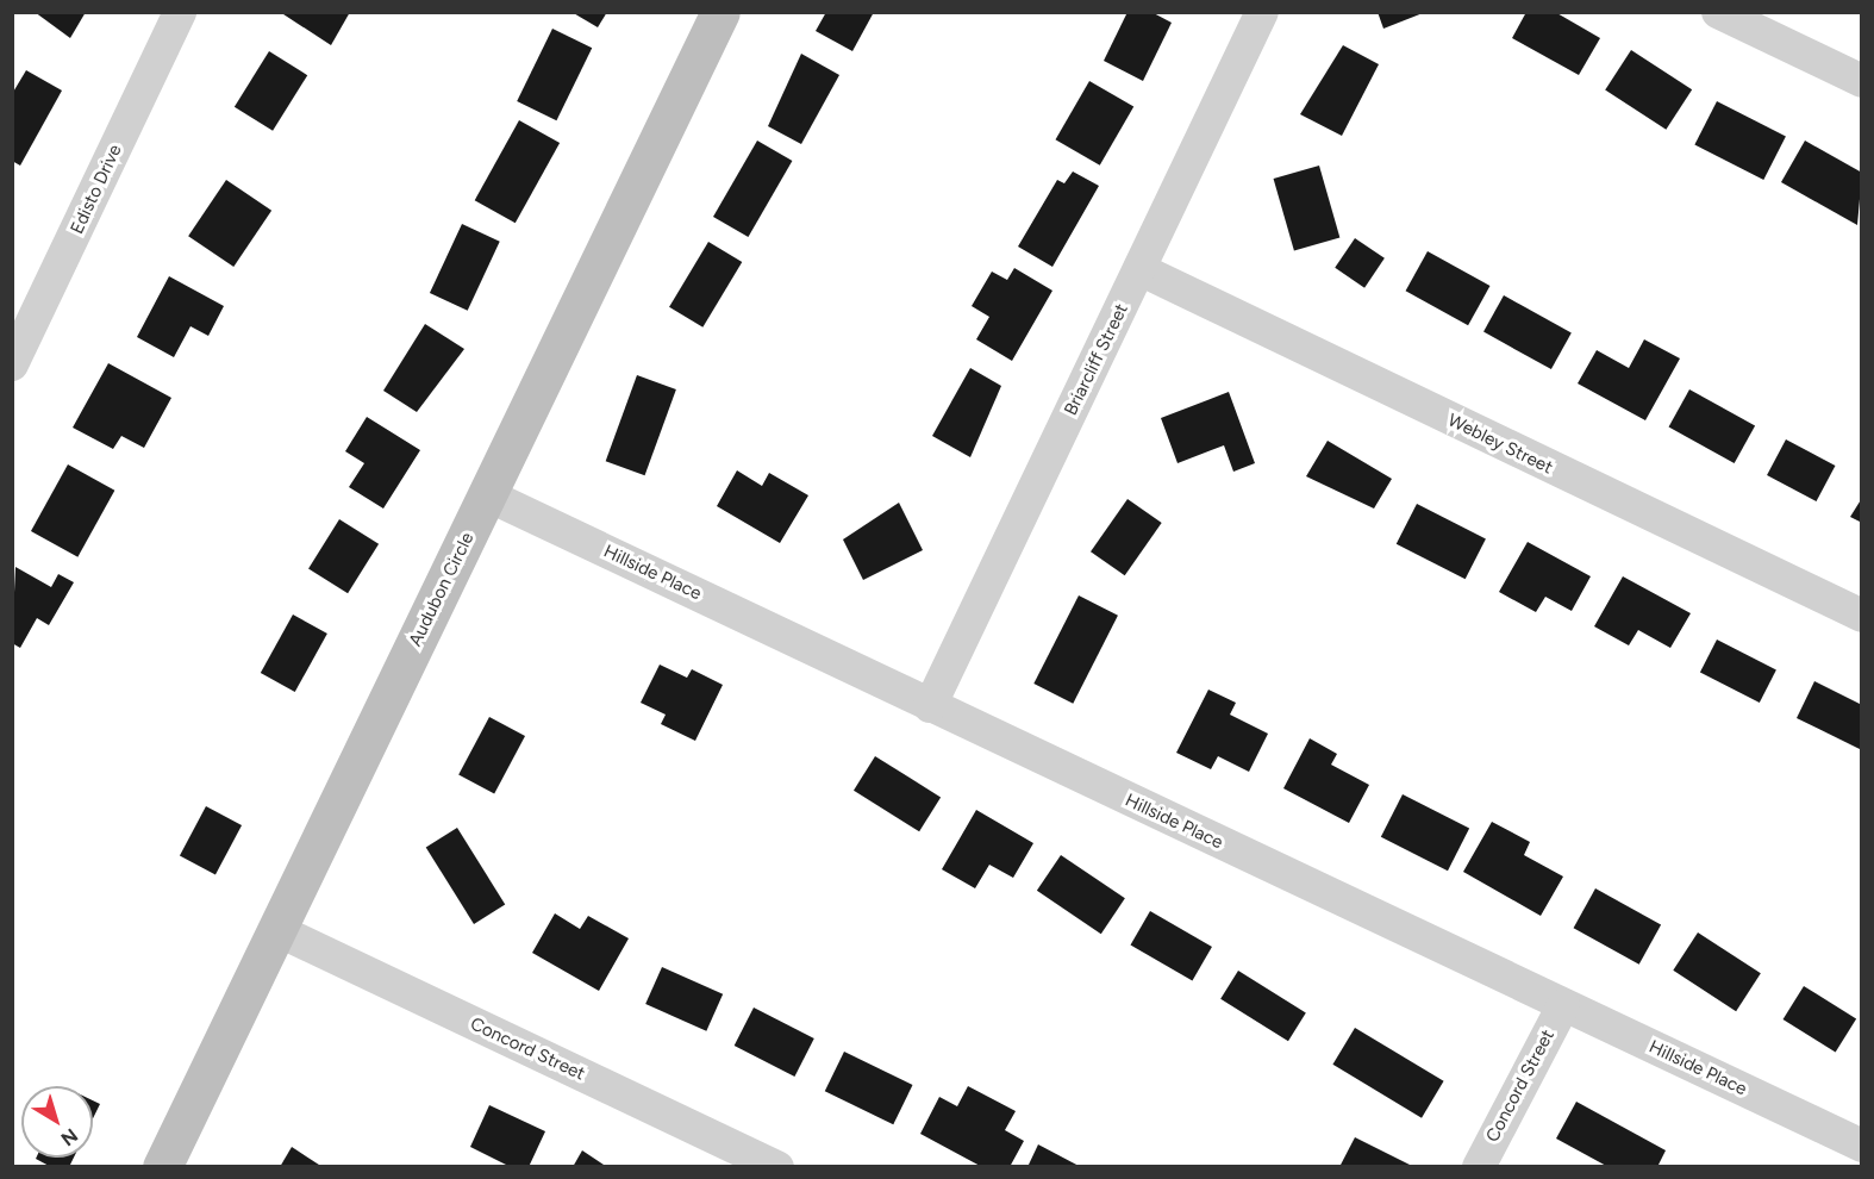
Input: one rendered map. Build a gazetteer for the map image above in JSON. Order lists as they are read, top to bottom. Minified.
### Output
{"streets":{"street":["Edisto Drive","Briarcliff Street","Webley Street","Hillside Place","Audubon Circle","Concord Street"]},"crossings":[["Briarcliff Street","Webley Street"],["Briarcliff Street","Hillside Place"],["Hillside Place","Audubon Circle"],["Hillside Place","Concord Street"],["Audubon Circle","Concord Street"]],"north":"bottom right"}
